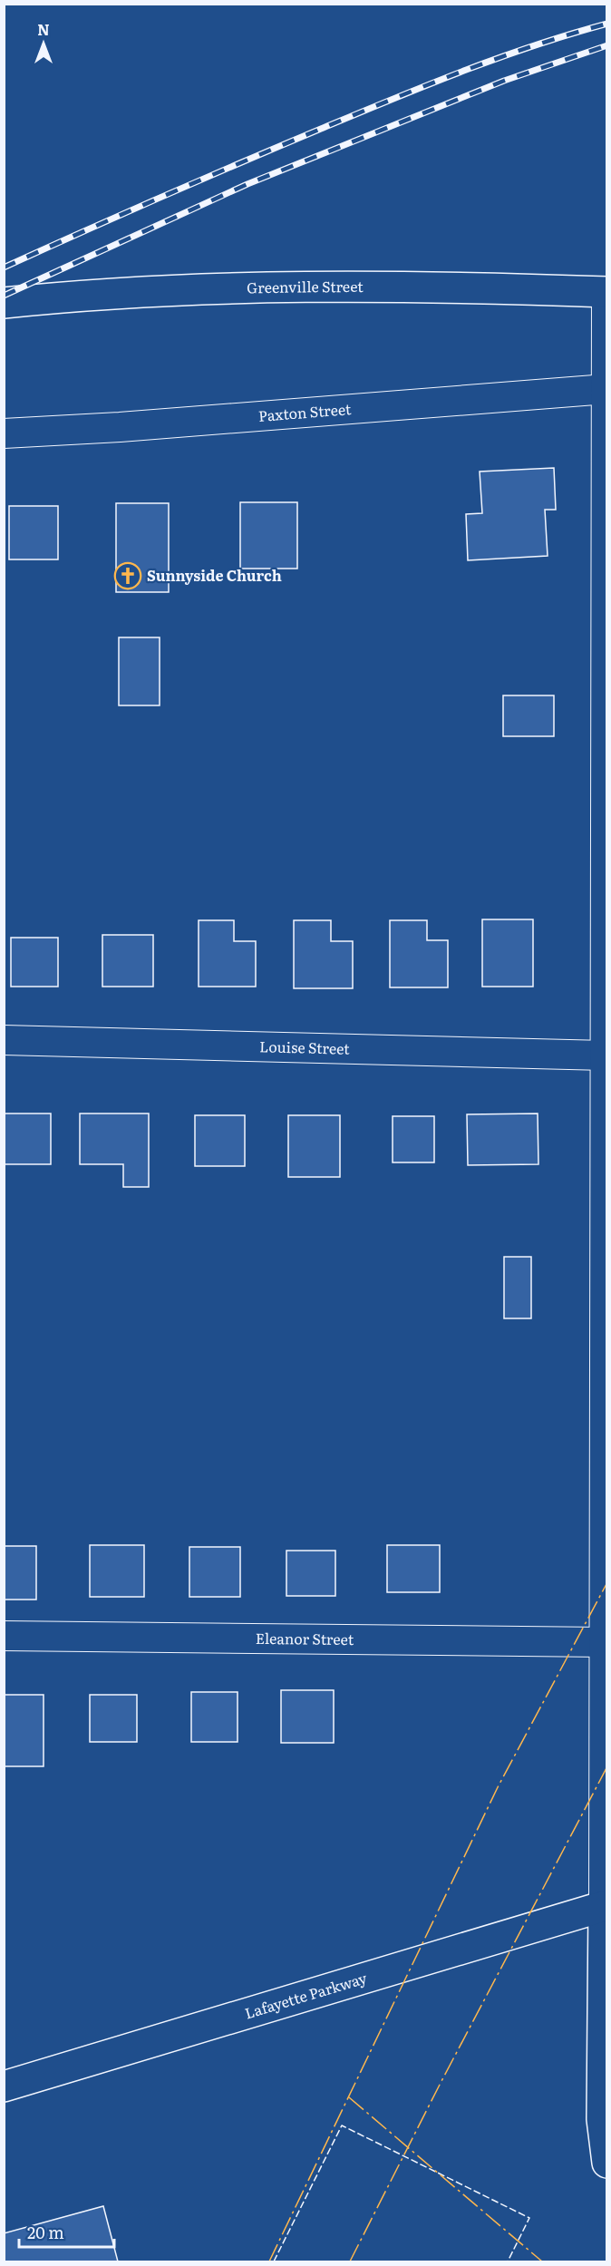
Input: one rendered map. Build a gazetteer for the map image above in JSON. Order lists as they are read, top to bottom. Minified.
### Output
{"streets":{"main road":["Greenville Street","Lafayette Parkway"],"street":["Paxton Street","Louise Street","Eleanor Street"]},"places":{"church":["Sunnyside Church"]},"scale_bar":"20 m","north":"top"}
